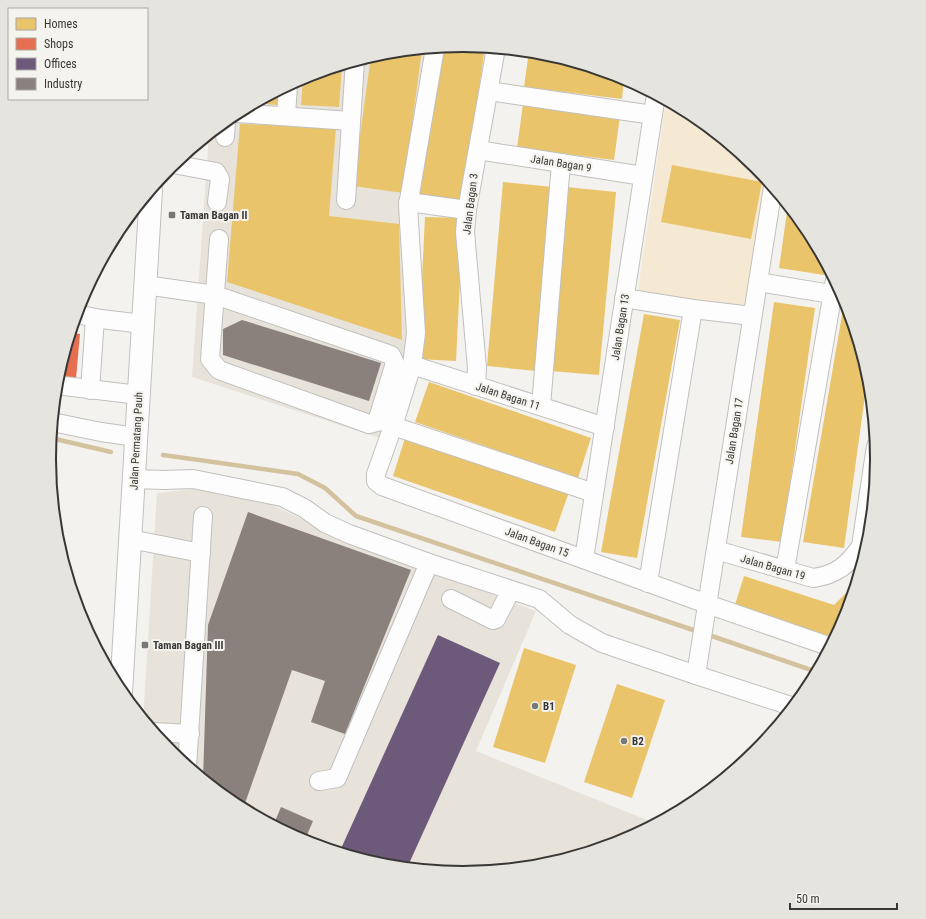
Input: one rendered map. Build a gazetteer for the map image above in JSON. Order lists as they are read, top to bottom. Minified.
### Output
{"streets":{"main road":["Jalan Permatang Pauh"],"street":["Jalan Bagan 9","Jalan Bagan 3","Jalan Bagan 13","Jalan Bagan 11","Jalan Bagan 17","Jalan Bagan 15","Jalan Bagan 19"]},"crossings":[["Jalan Bagan 9","Jalan Bagan 3"],["Jalan Bagan 9","Jalan Bagan 13"],["Jalan Bagan 3","Jalan Bagan 11"],["Jalan Bagan 13","Jalan Bagan 11"],["Jalan Bagan 13","Jalan Bagan 15"],["Jalan Bagan 17","Jalan Bagan 15"],["Jalan Bagan 17","Jalan Bagan 19"]],"places":{"transit":["Taman Bagan II","Taman Bagan III"],"other":["B1","B2"]},"legend":["Homes","Shops","Offices","Industry"],"scale_bar":"50 m"}
